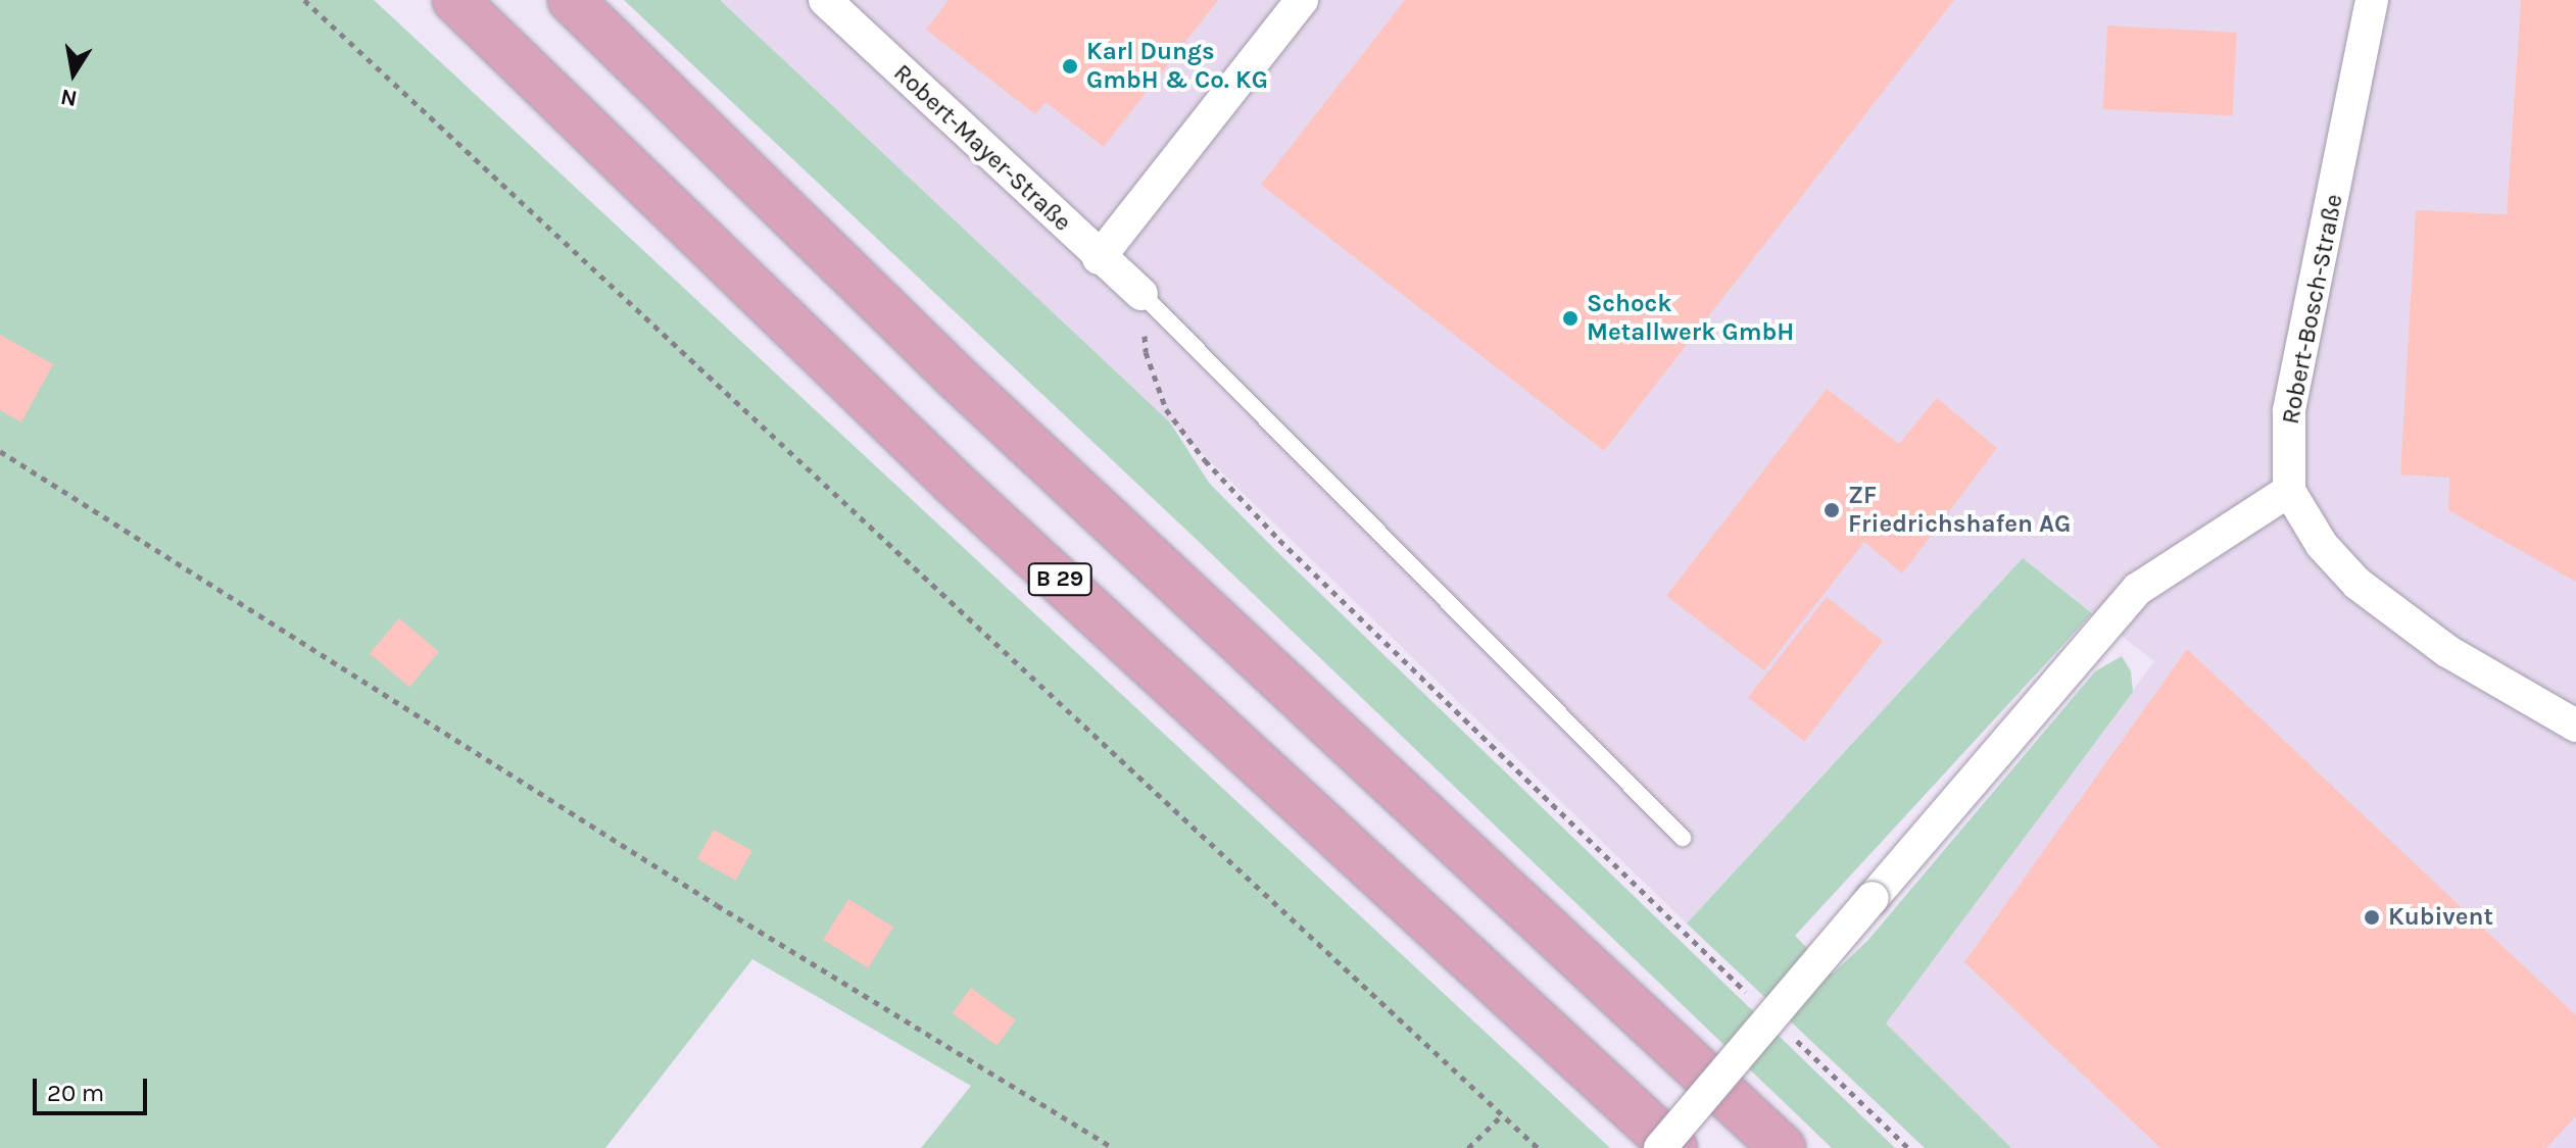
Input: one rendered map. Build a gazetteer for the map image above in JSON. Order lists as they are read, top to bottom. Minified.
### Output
{"streets":{"highway":["B 29"],"street":["Robert-Mayer-Straße","Robert-Bosch-Straße"]},"places":["Karl Dungs GmbH & Co. KG","Schock Metallwerk GmbH","ZF Friedrichshafen AG","Kubivent"],"scale_bar":"20 m","north":"bottom"}
